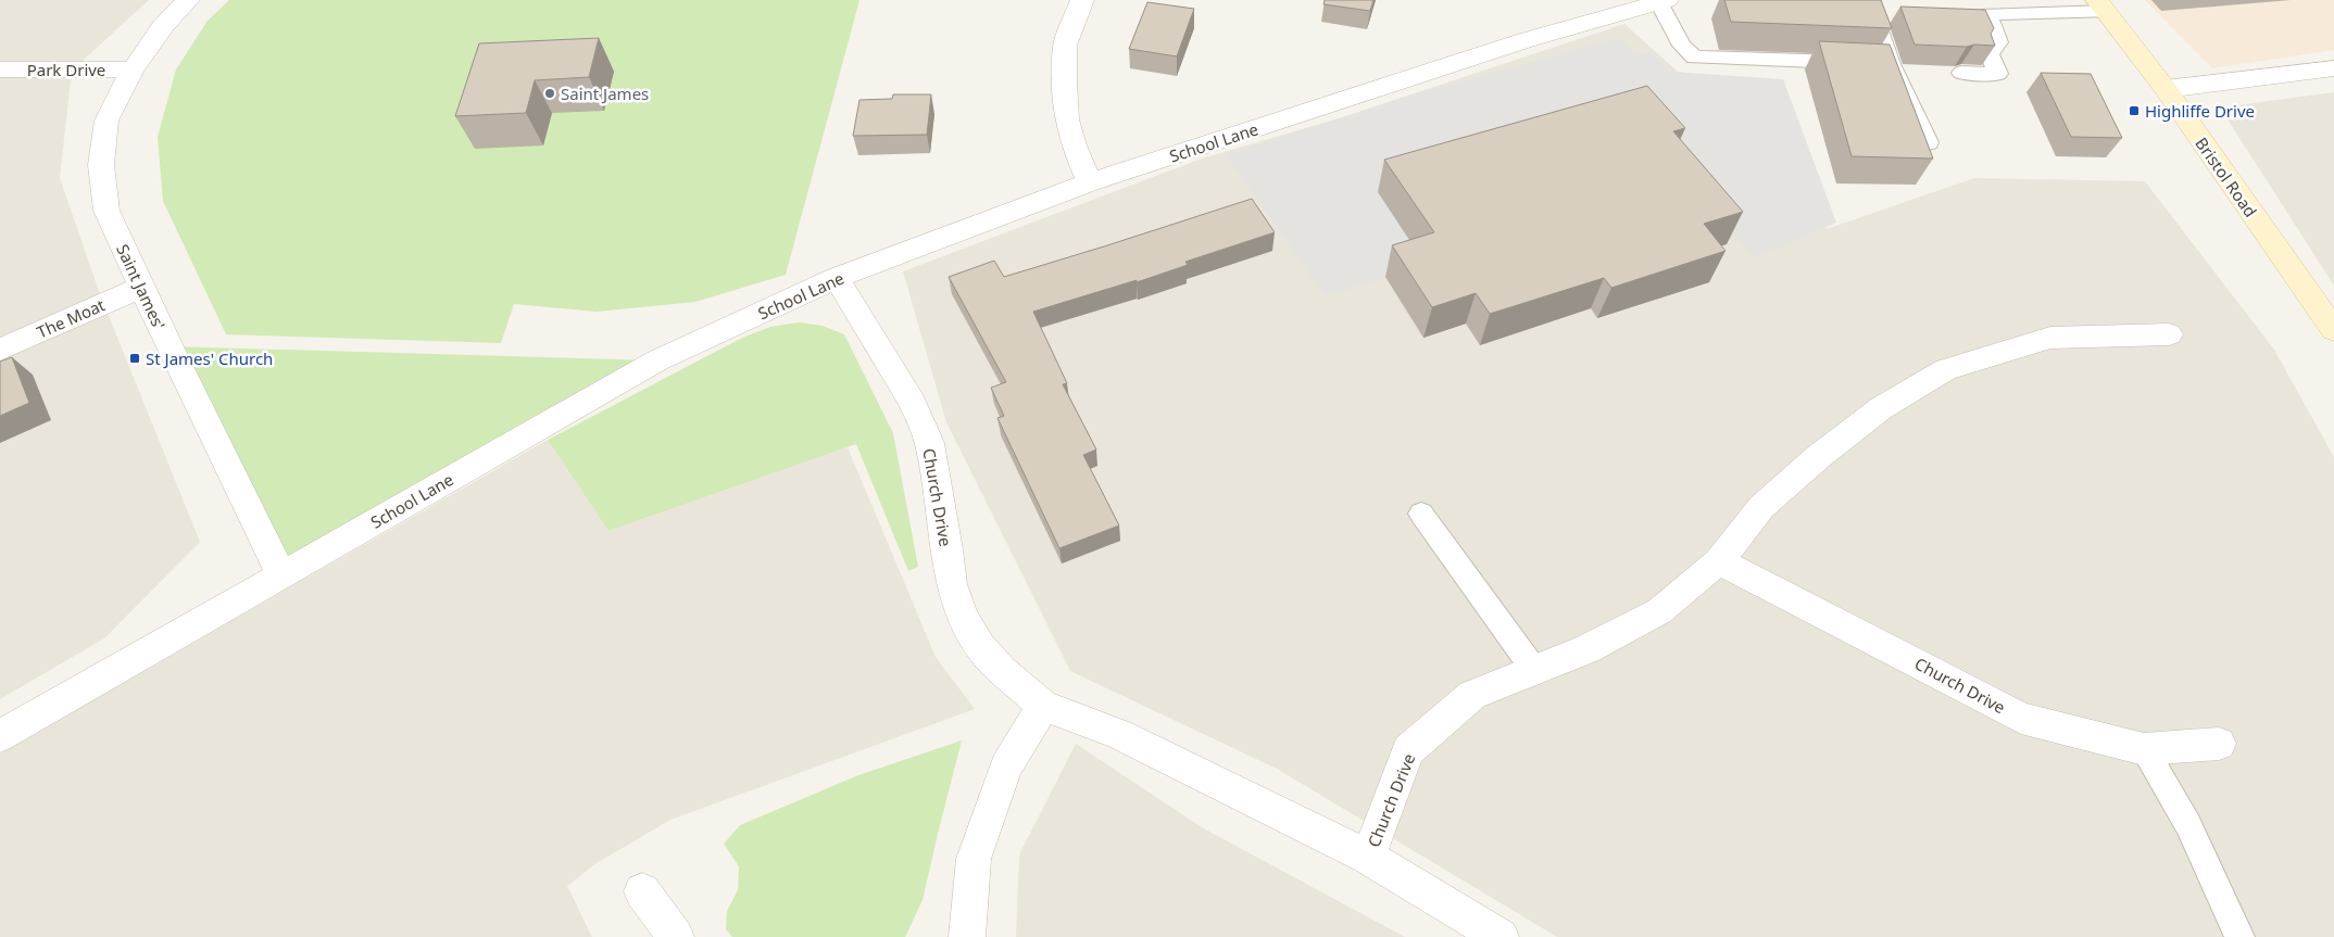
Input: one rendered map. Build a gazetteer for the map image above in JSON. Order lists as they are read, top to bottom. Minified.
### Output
{"streets":{"main road":["Bristol Road"],"street":["Park Drive","School Lane","Saint James'","The Moat","Church Drive"]},"crossings":[["Park Drive","Saint James'"],["School Lane","Saint James'"],["School Lane","Church Drive"],["Saint James'","The Moat"]],"places":{"other":["Saint James"],"transit":["Highliffe Drive","St James' Church"]}}
